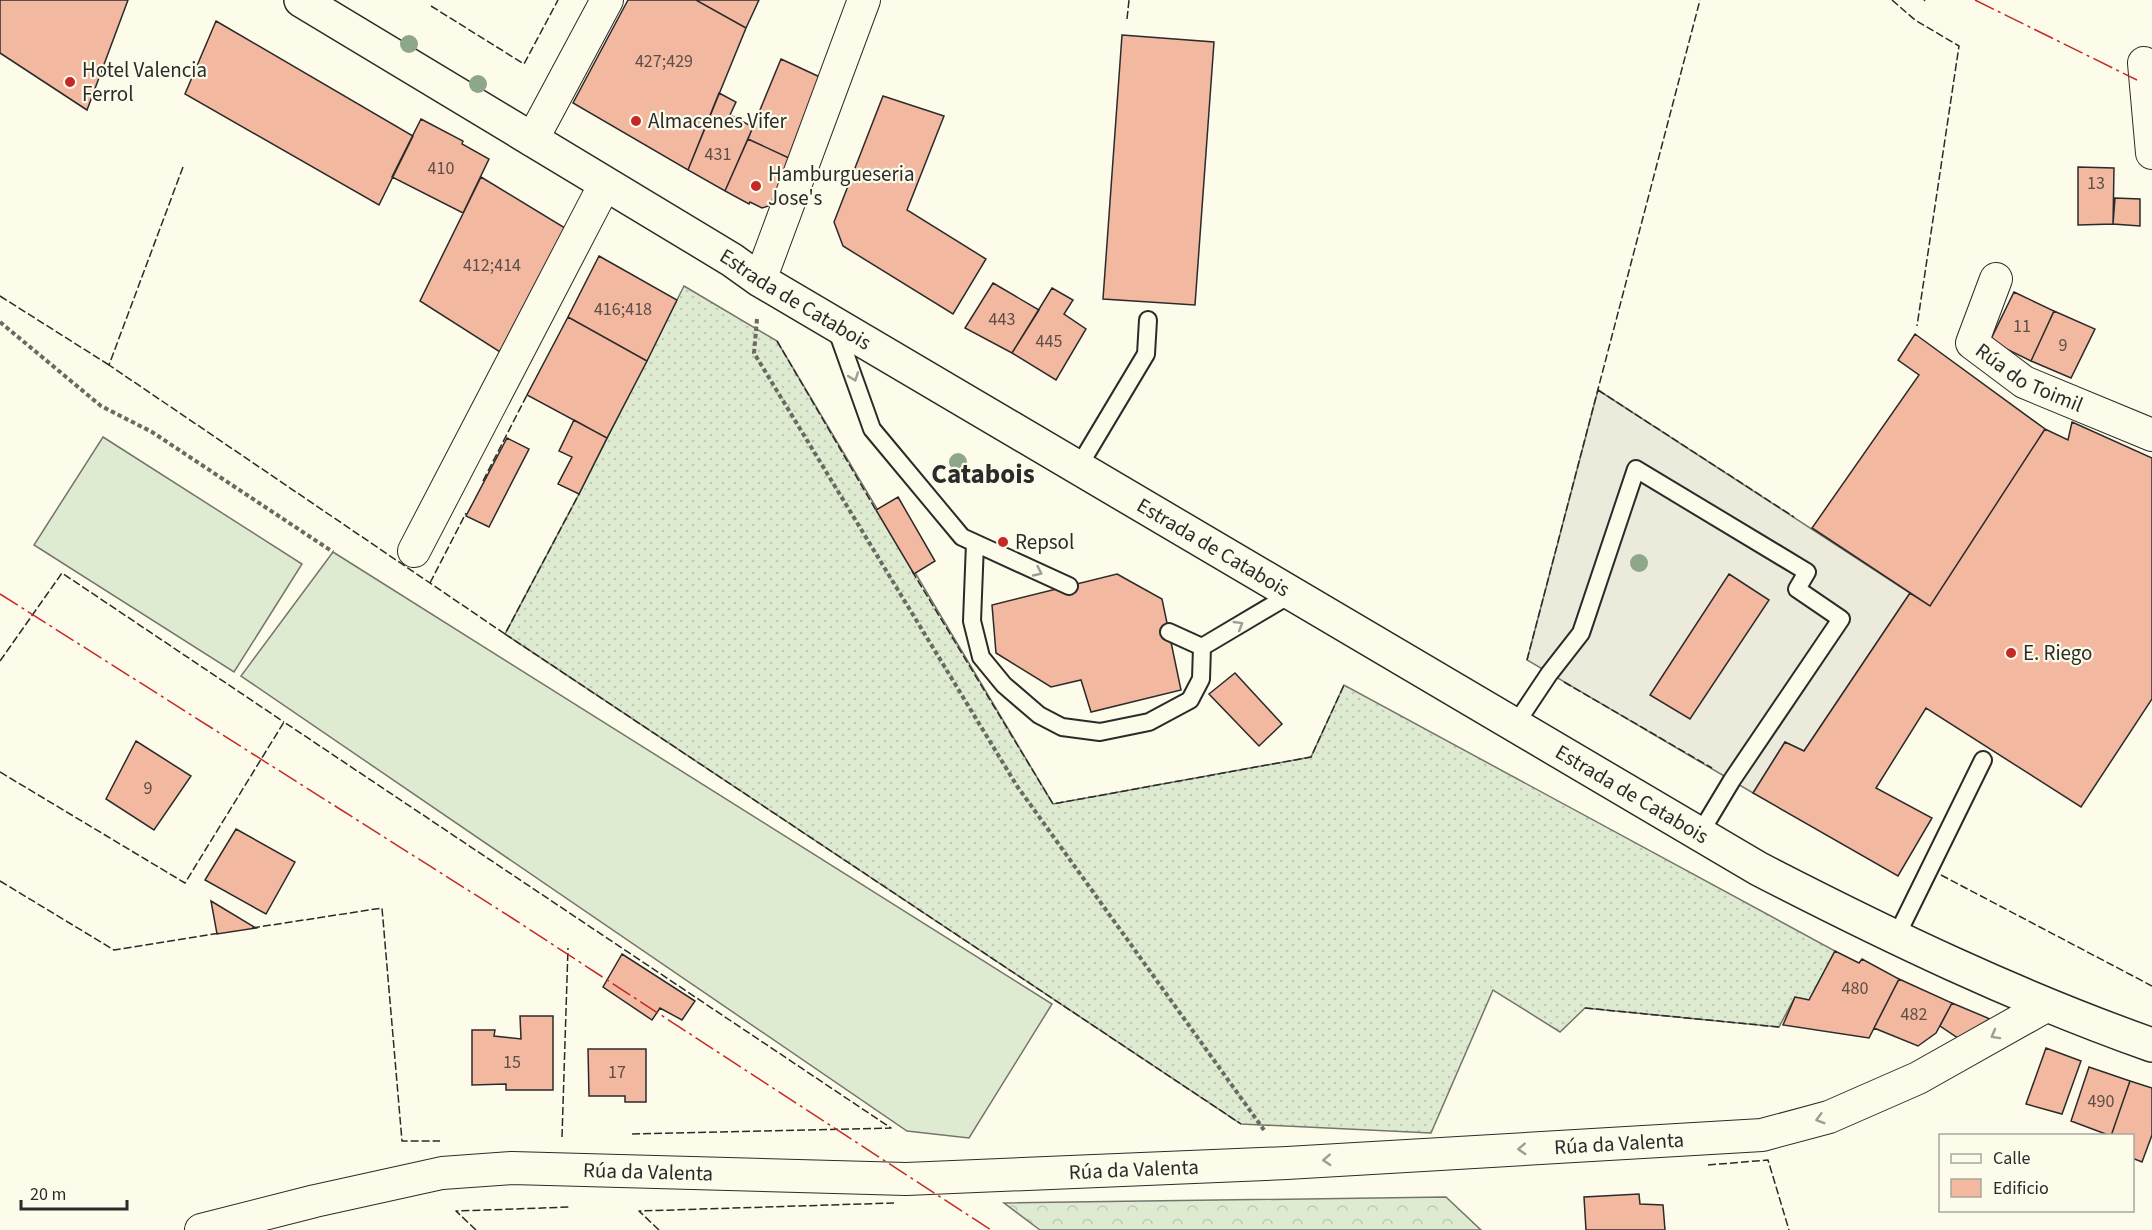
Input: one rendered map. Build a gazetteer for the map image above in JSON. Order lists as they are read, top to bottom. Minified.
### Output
{"streets":{"main road":["Estrada de Catabois"],"street":["Rúa do Toimil","Rúa da Valenta"]},"crossings":[["Estrada de Catabois","Rúa da Valenta"]],"one_way":["Rúa da Valenta"],"districts":["Catabois"],"places":["Hotel Valencia Ferrol","Almacenes Vifer","Hamburgueseria Jose's","Repsol","E. Riego"],"house_numbers":["427;429","431","410","13","412;414","416;418","443","11","445","9","9","480","482","15","17","490"],"legend":["Calle","Edificio"],"scale_bar":"20 m"}
